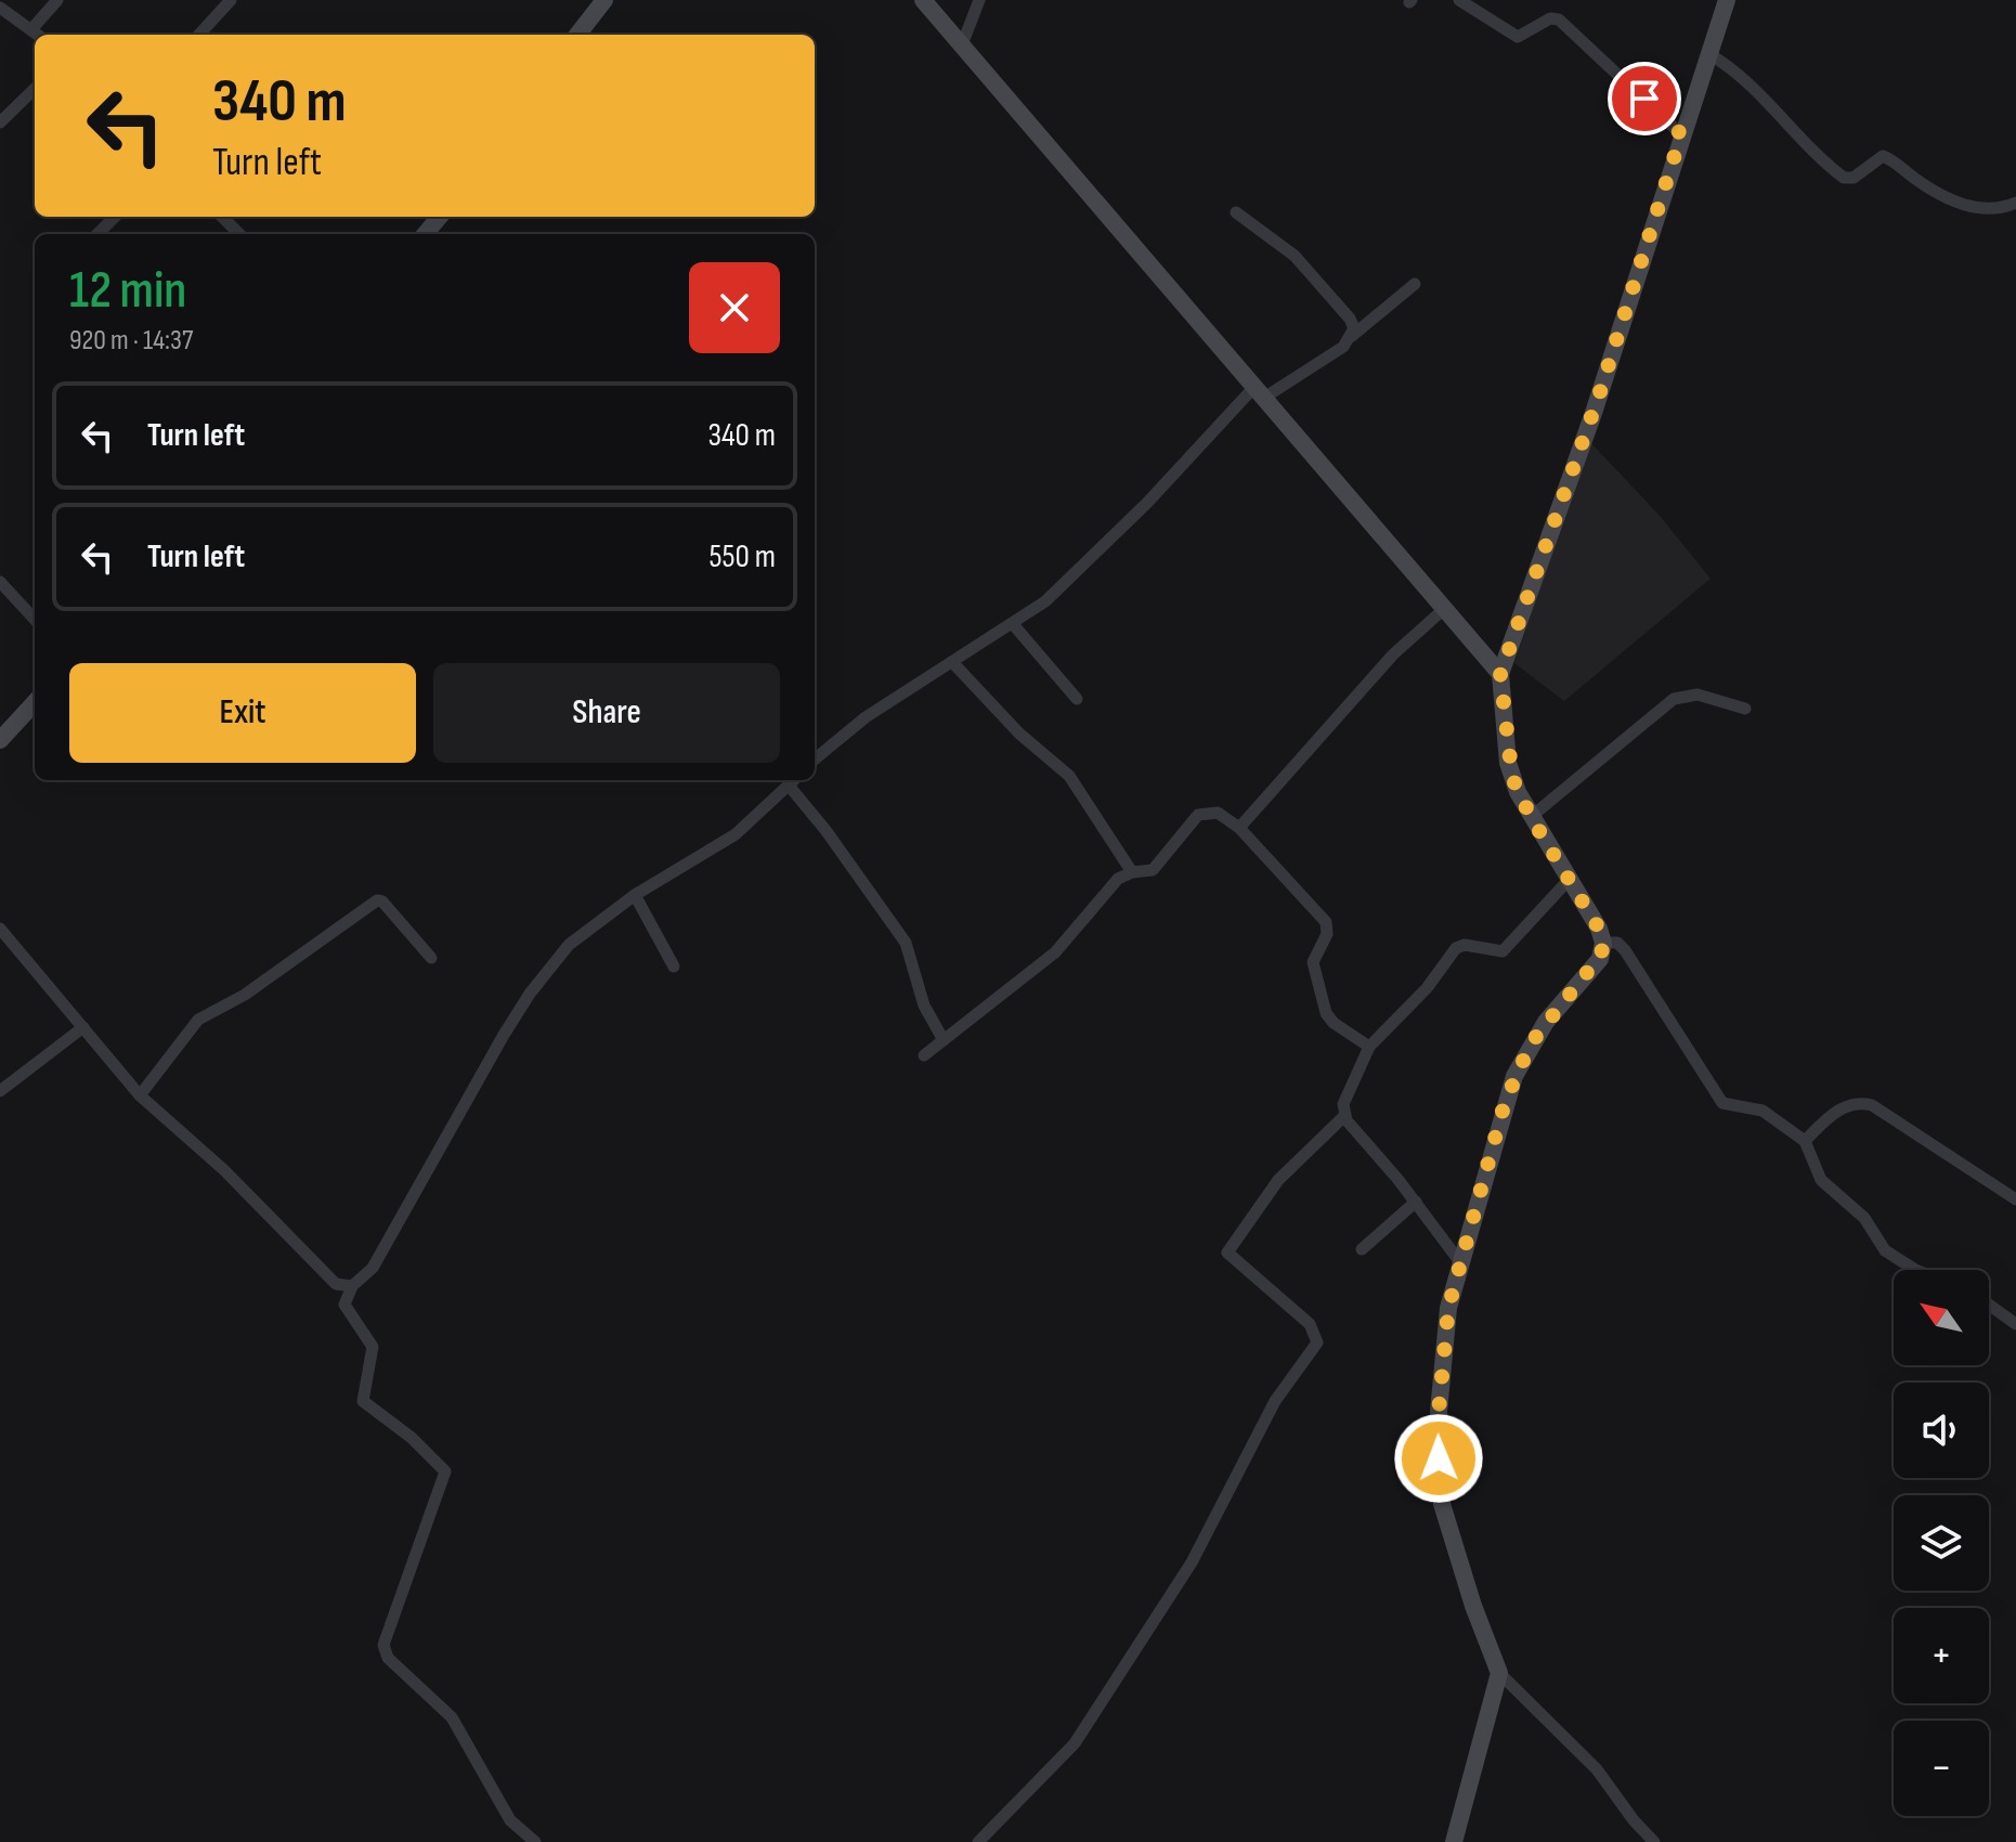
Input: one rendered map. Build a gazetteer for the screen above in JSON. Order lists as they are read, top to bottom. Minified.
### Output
{"north":"top left","page":{"turn":["340 m","Turn left"],"heading":["12 min","920 m · 14:37"],"list":[{"name":"Turn left","value":"340 m"},{"name":"Turn left","value":"550 m"}],"buttons":["Exit","Share"],"map_buttons":["+","−"]}}
